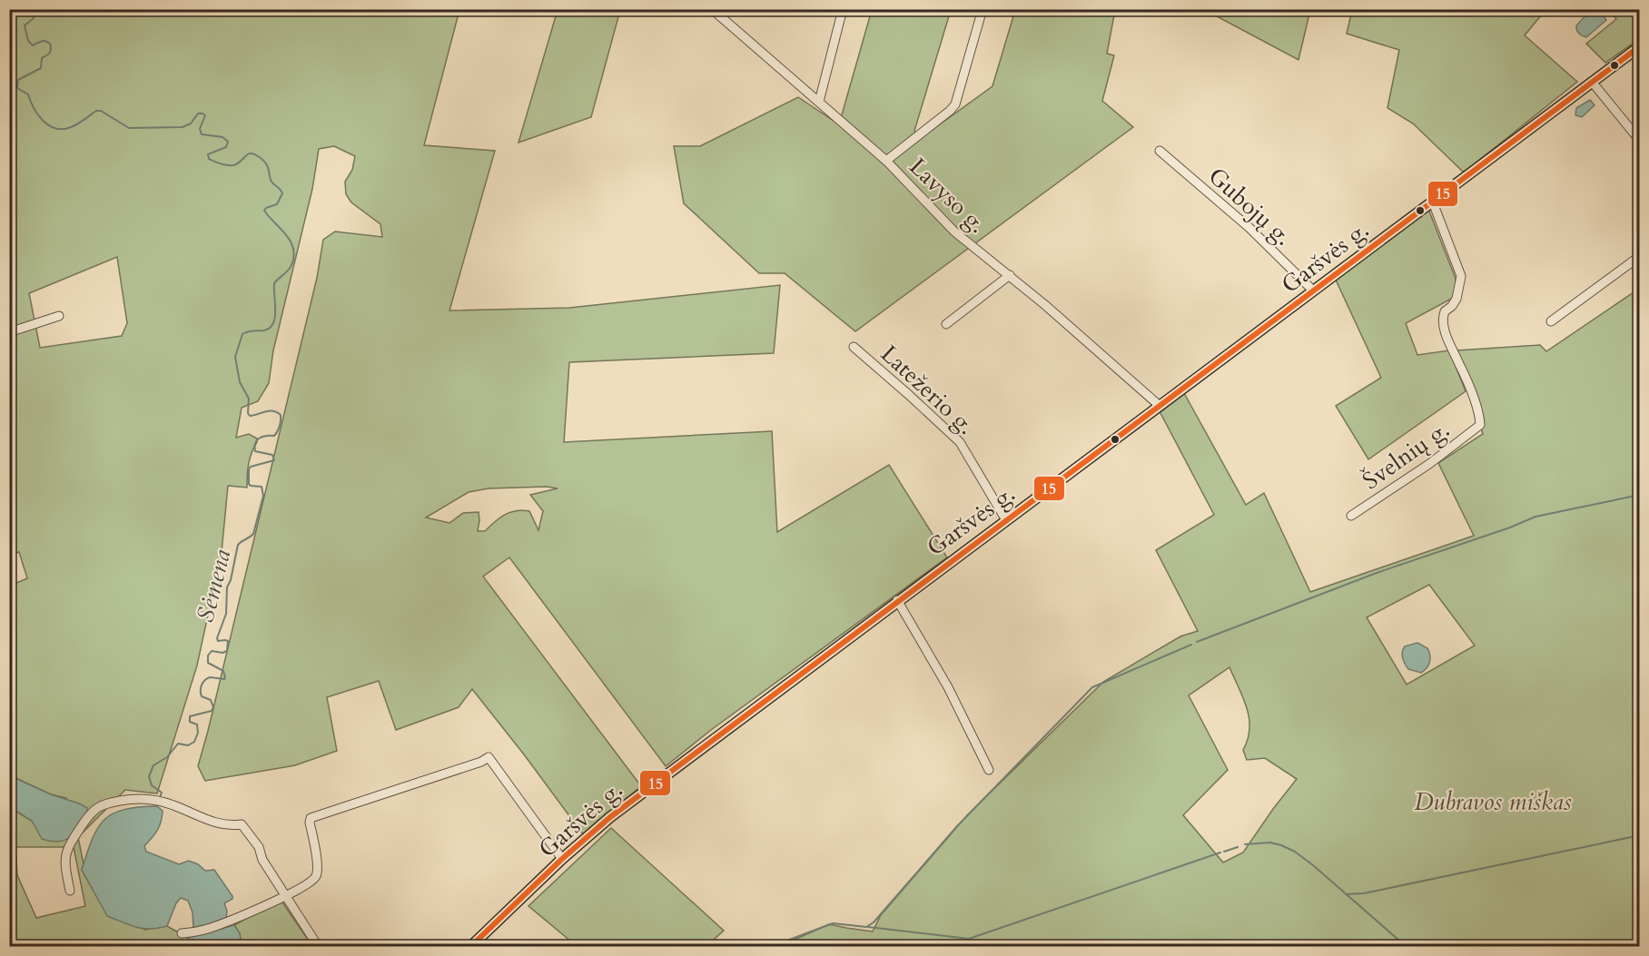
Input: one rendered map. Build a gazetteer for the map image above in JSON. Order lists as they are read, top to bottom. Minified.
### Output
{"streets":{"main road":["Garšvės g."],"street":["Lavyso g.","Gubojų g.","Latežerio g.","Švelnių g."]},"crossings":[["Lavyso g.","Garšvės g."],["Gubojų g.","Garšvės g."],["Garšvės g.","Latežerio g."],["Garšvės g.","Švelnių g."]],"water":["Sėmena"],"parks":["Dubravos miškas"],"lines":["transit line 15"]}
